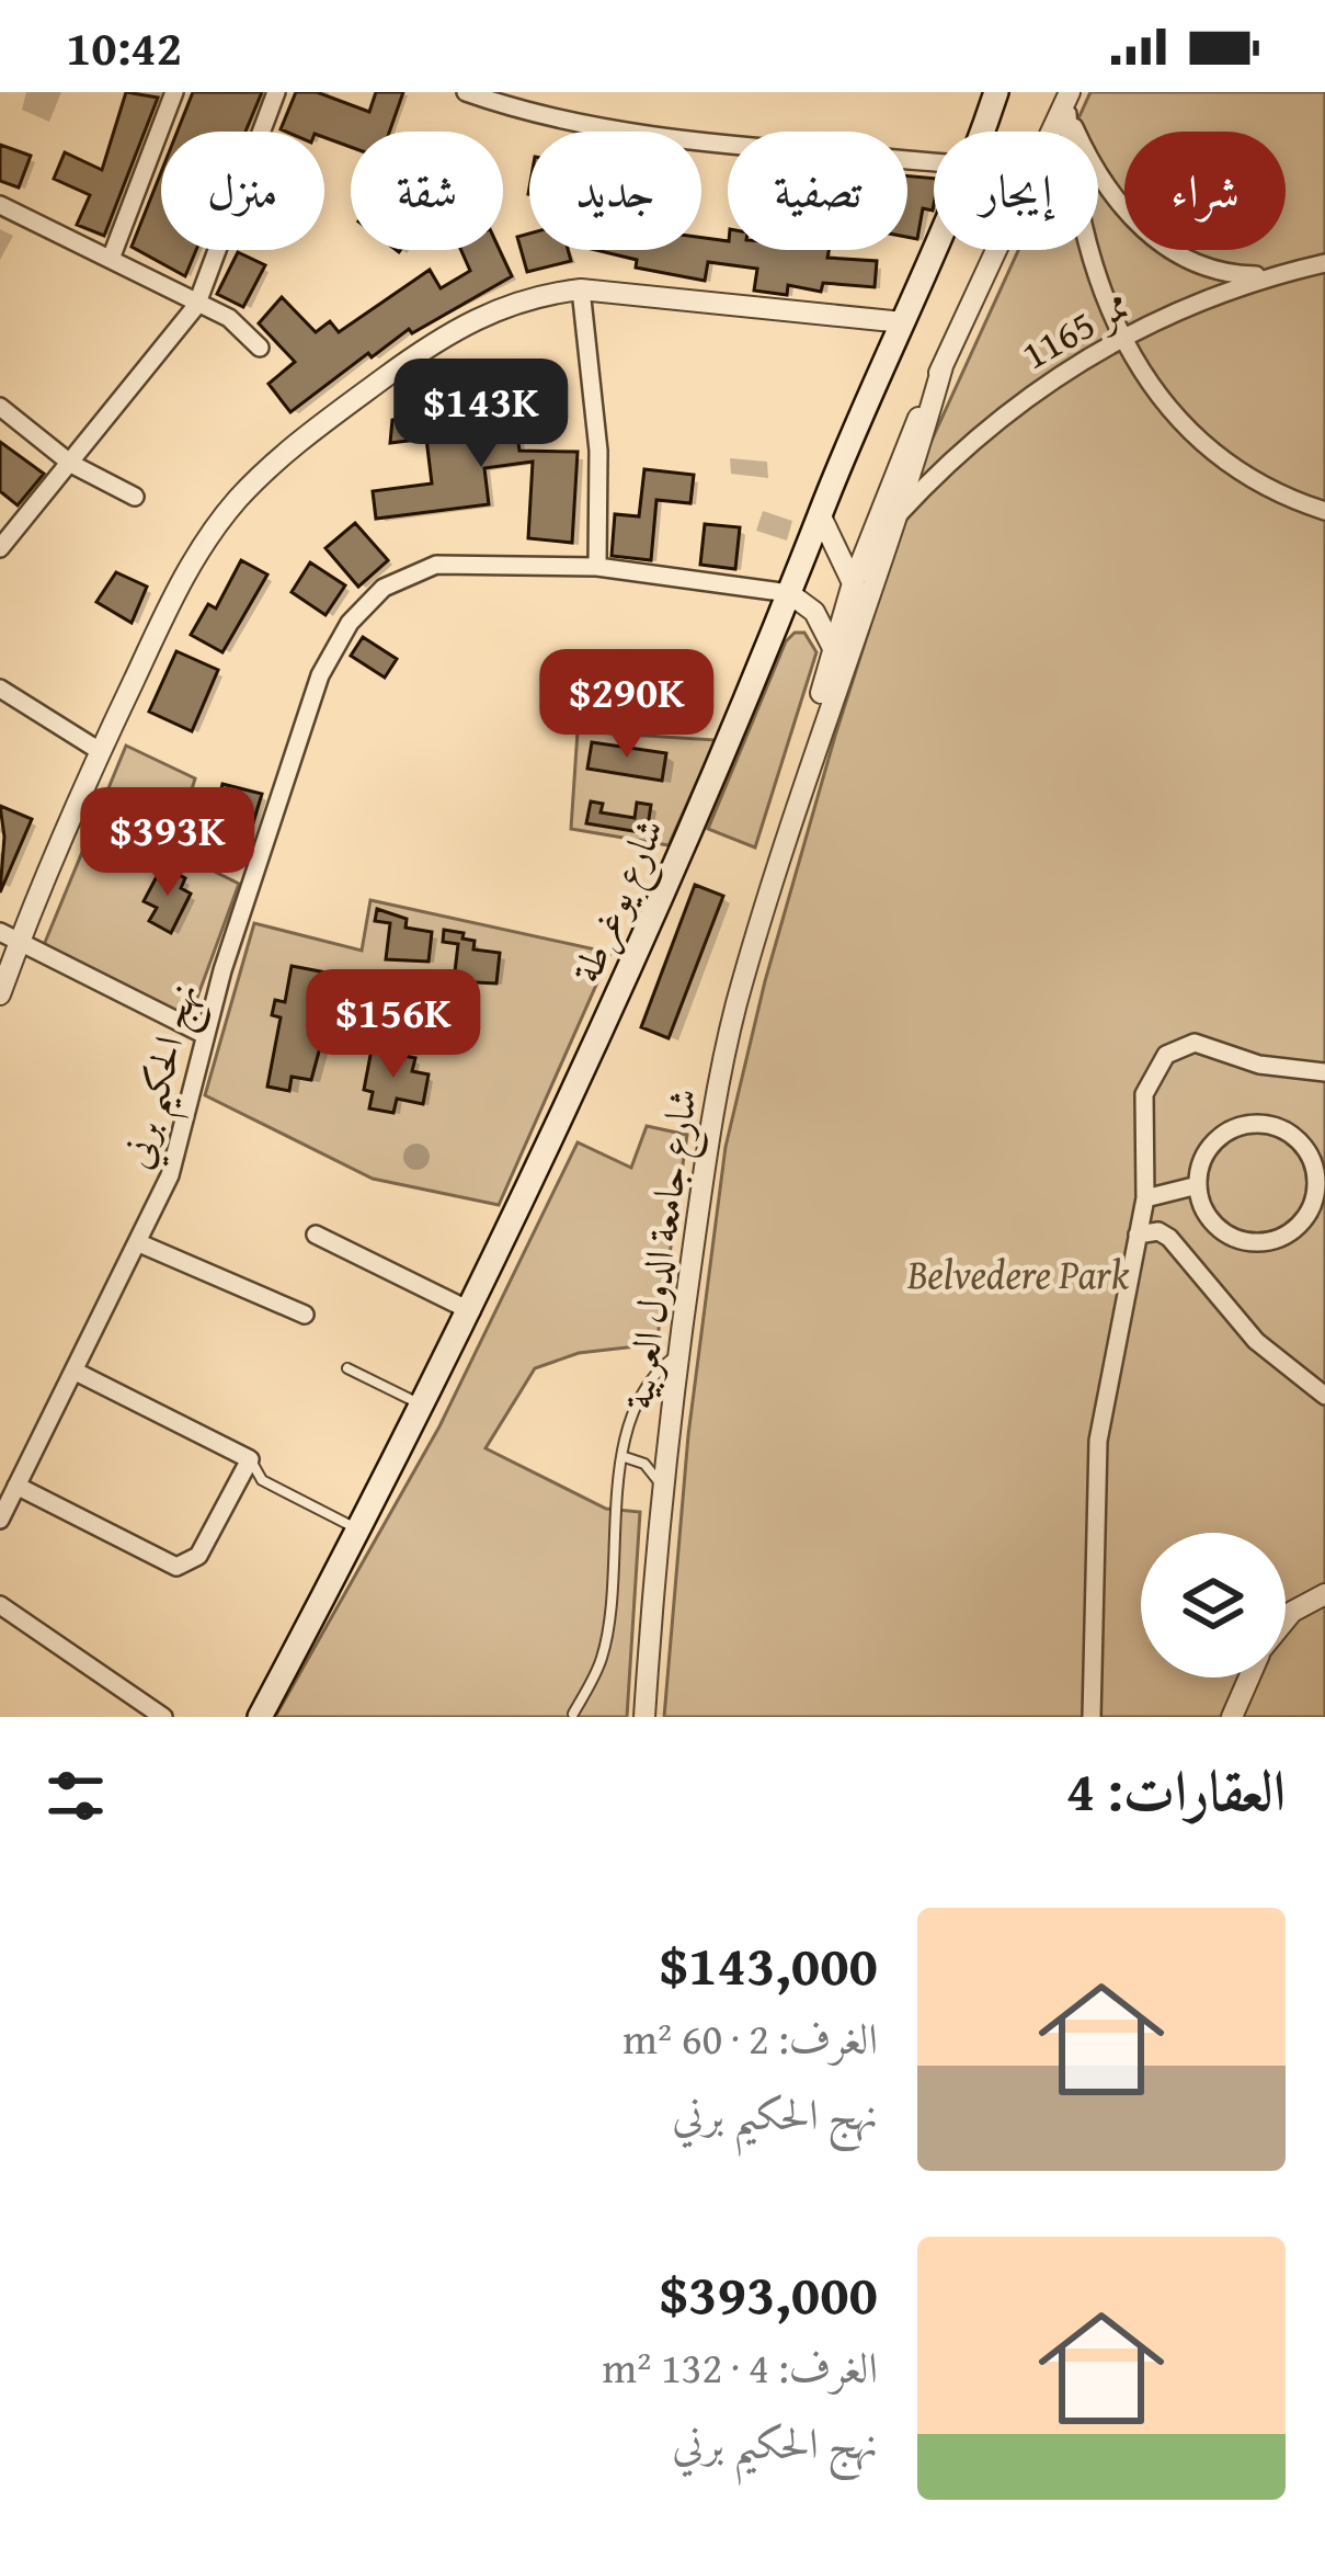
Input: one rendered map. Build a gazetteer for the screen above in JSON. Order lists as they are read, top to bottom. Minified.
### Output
{"streets":{"main road":["شارع يوغرطة"],"street":["ممر 1165","نهج الحكيم برني","شارع جامعة الدول العربية"]},"crossings":[["ممر 1165","شارع جامعة الدول العربية"],["شارع يوغرطة","نهج الحكيم برني"]],"parks":["Belvedere Park"],"page":{"status":"10:42","chip":["شراء","إيجار","تصفية","جديد","شقة","منزل"],"price":["$143K","$290K","$393K","$156K"],"heading":"العقارات: 4","list":[{"name":"$143,000","note":"الغرف: 2 · 60 m² · نهج الحكيم برني"},{"name":"$393,000","note":"الغرف: 4 · 132 m² · نهج الحكيم برني"}]}}
